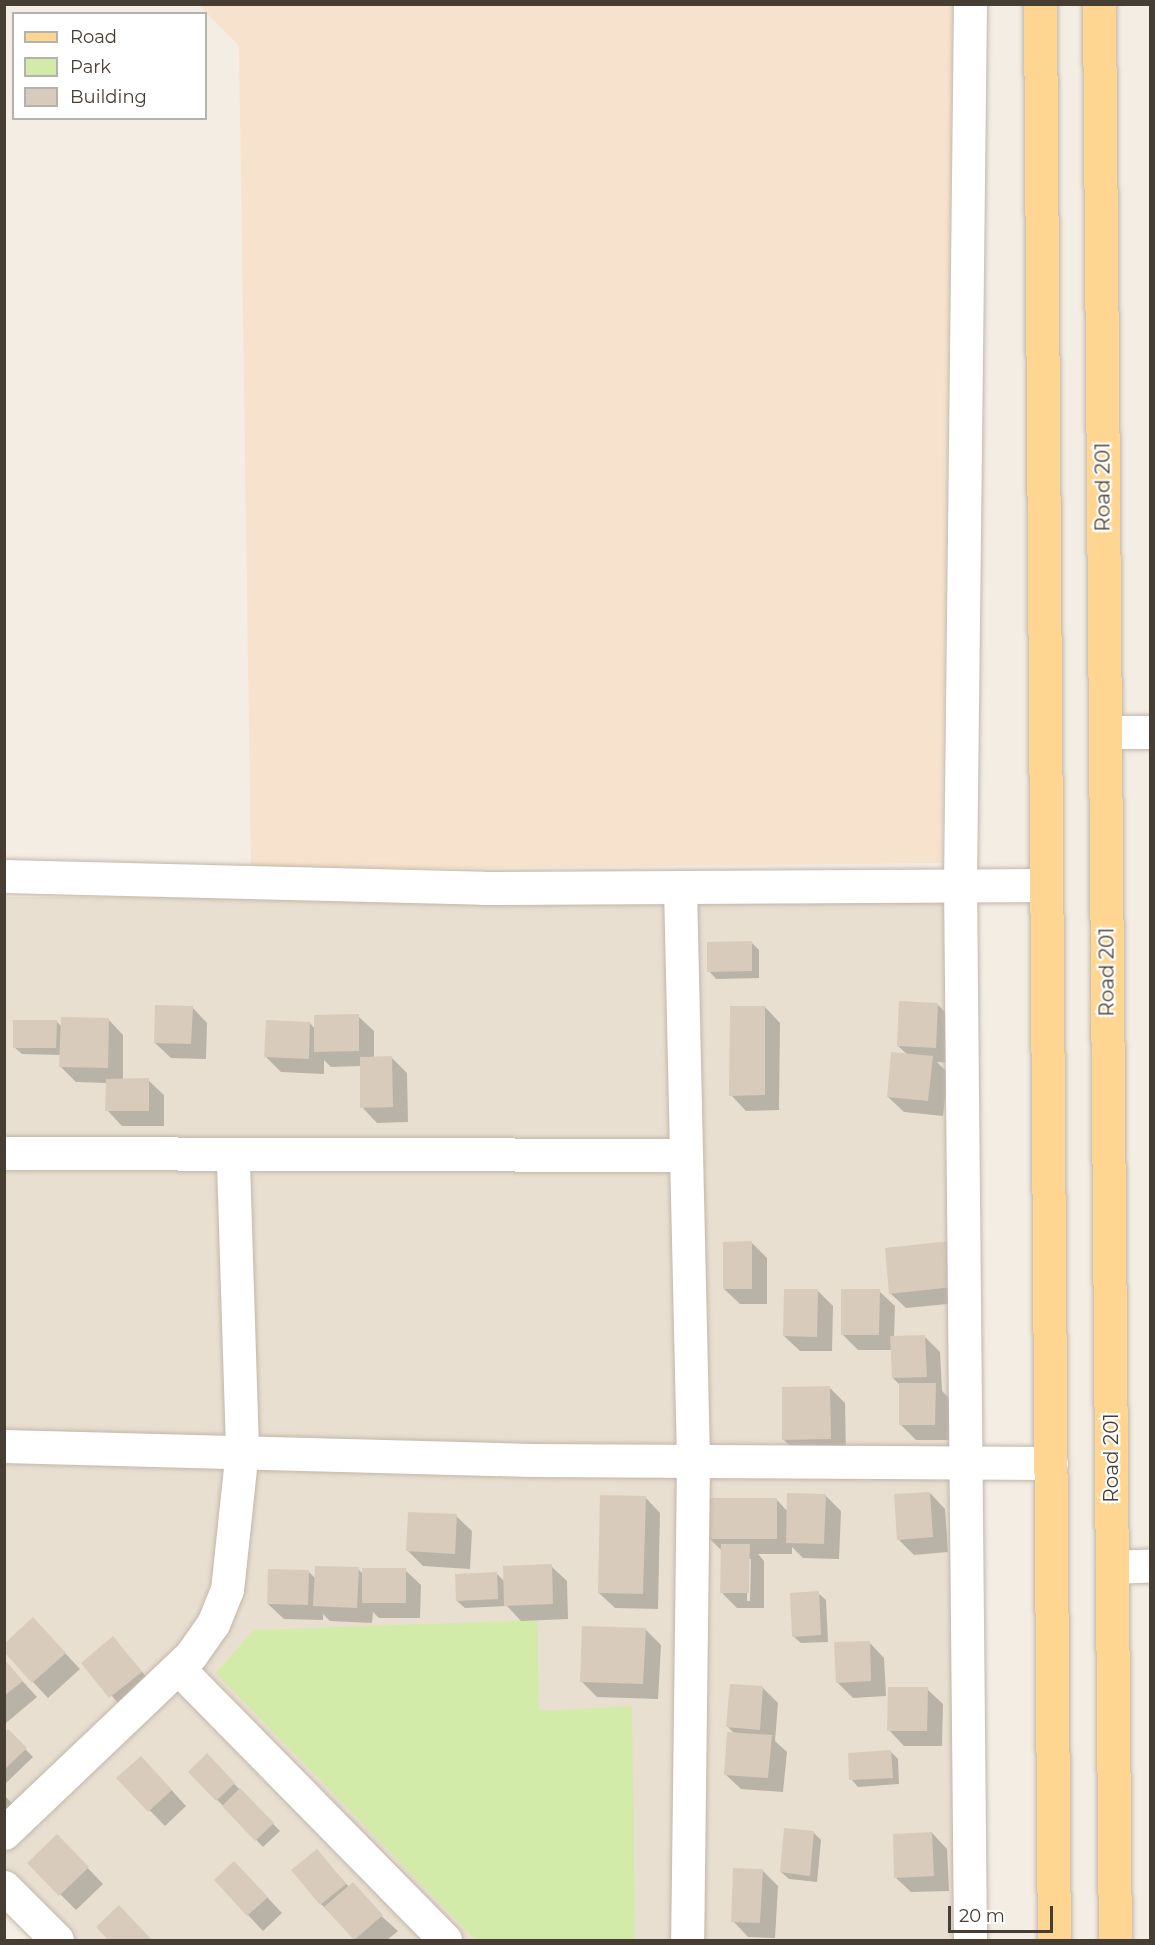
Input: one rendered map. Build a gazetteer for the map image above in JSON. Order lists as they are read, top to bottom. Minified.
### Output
{"streets":{"main road":["Road 201"]},"legend":["Road","Park","Building"],"scale_bar":"20 m"}
